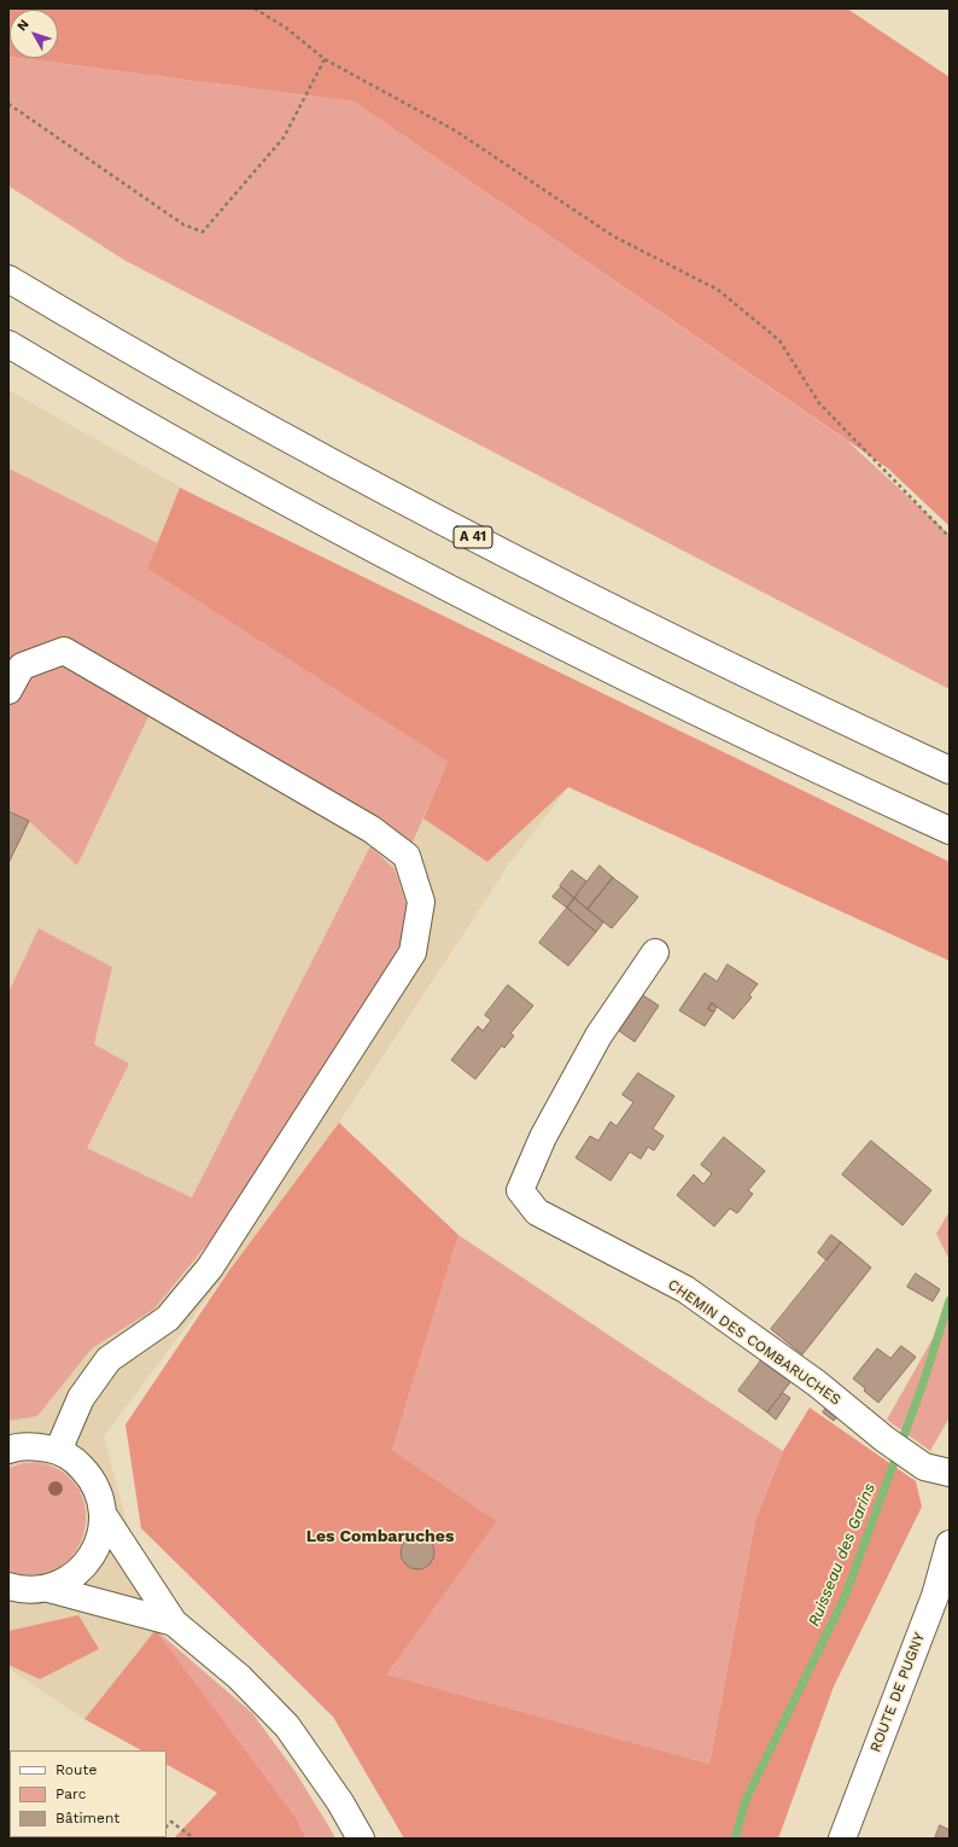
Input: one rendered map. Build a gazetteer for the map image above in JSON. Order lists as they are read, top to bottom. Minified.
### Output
{"streets":{"main road":["A 41","CHEMIN DES COMBARUCHES","ROUTE DE PUGNY"]},"districts":["Les Combaruches"],"water":["Ruisseau des Garins"],"legend":["Route","Parc","Bâtiment"],"north":"top left"}
